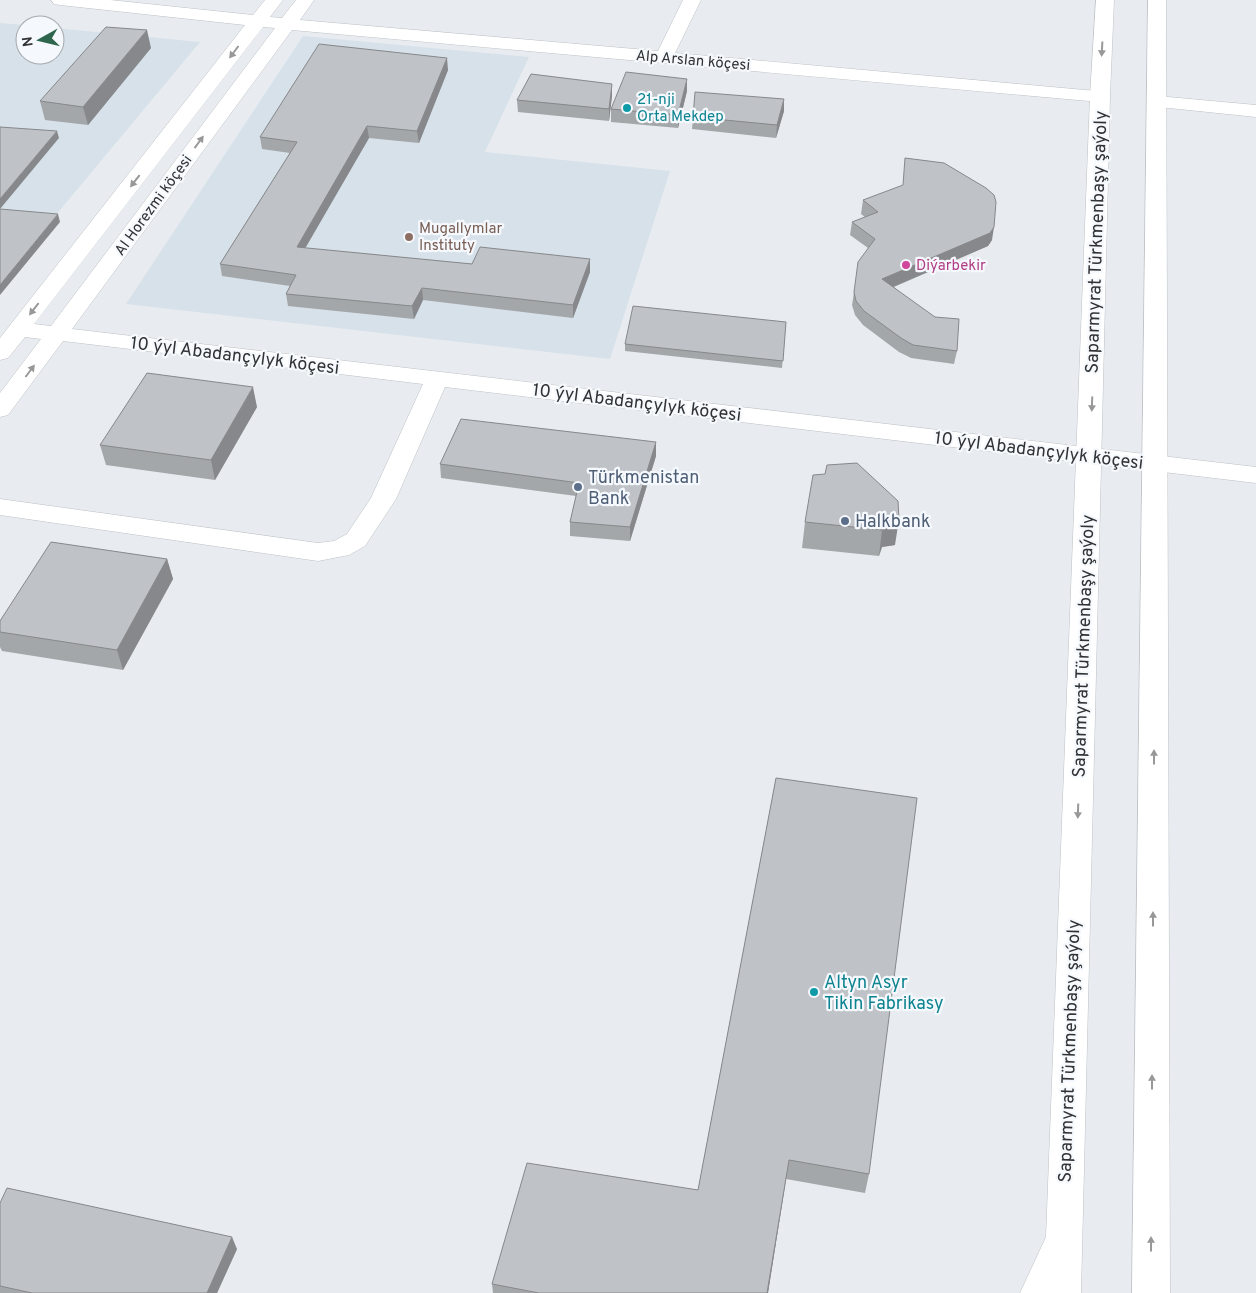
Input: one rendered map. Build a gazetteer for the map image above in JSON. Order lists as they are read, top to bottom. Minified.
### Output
{"streets":{"street":["Alp Arslan köçesi","Al Horezmi köçesi","Saparmyrat Türkmenbaşy şaýoly","10 ýyl Abadançylyk köçesi"]},"crossings":[["Alp Arslan köçesi","Al Horezmi köçesi"],["Alp Arslan köçesi","Saparmyrat Türkmenbaşy şaýoly"],["Al Horezmi köçesi","10 ýyl Abadançylyk köçesi"],["Saparmyrat Türkmenbaşy şaýoly","10 ýyl Abadançylyk köçesi"]],"places":["21-nji Orta Mekdep","Mugallymlar Instituty","Diýarbekir","Türkmenistan Bank","Halkbank","Altyn Asyr Tikin Fabrikasy"],"north":"left"}
